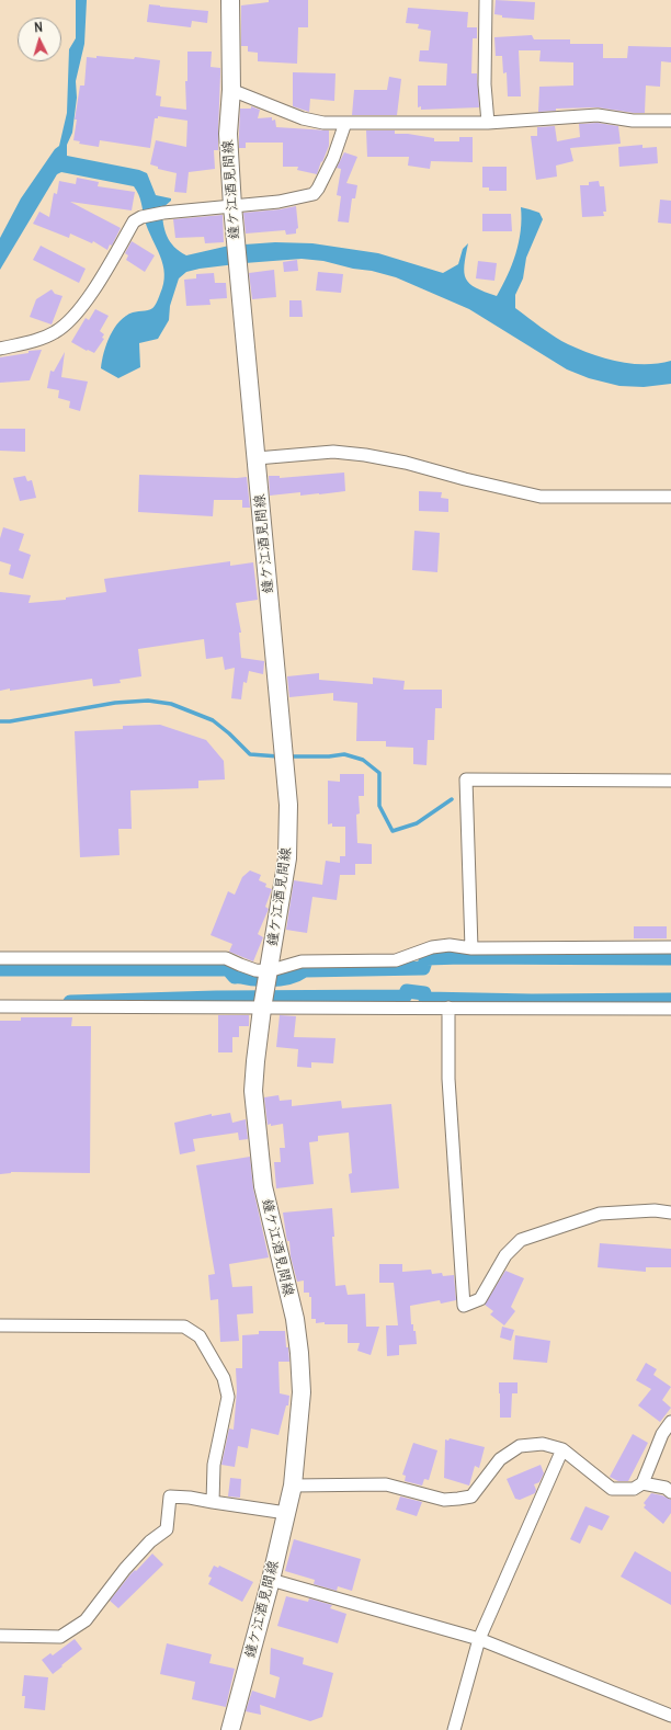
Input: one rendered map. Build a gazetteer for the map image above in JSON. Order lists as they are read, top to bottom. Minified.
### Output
{"streets":{"main road":["鐘ケ江酒見間線"]},"north":"top"}
